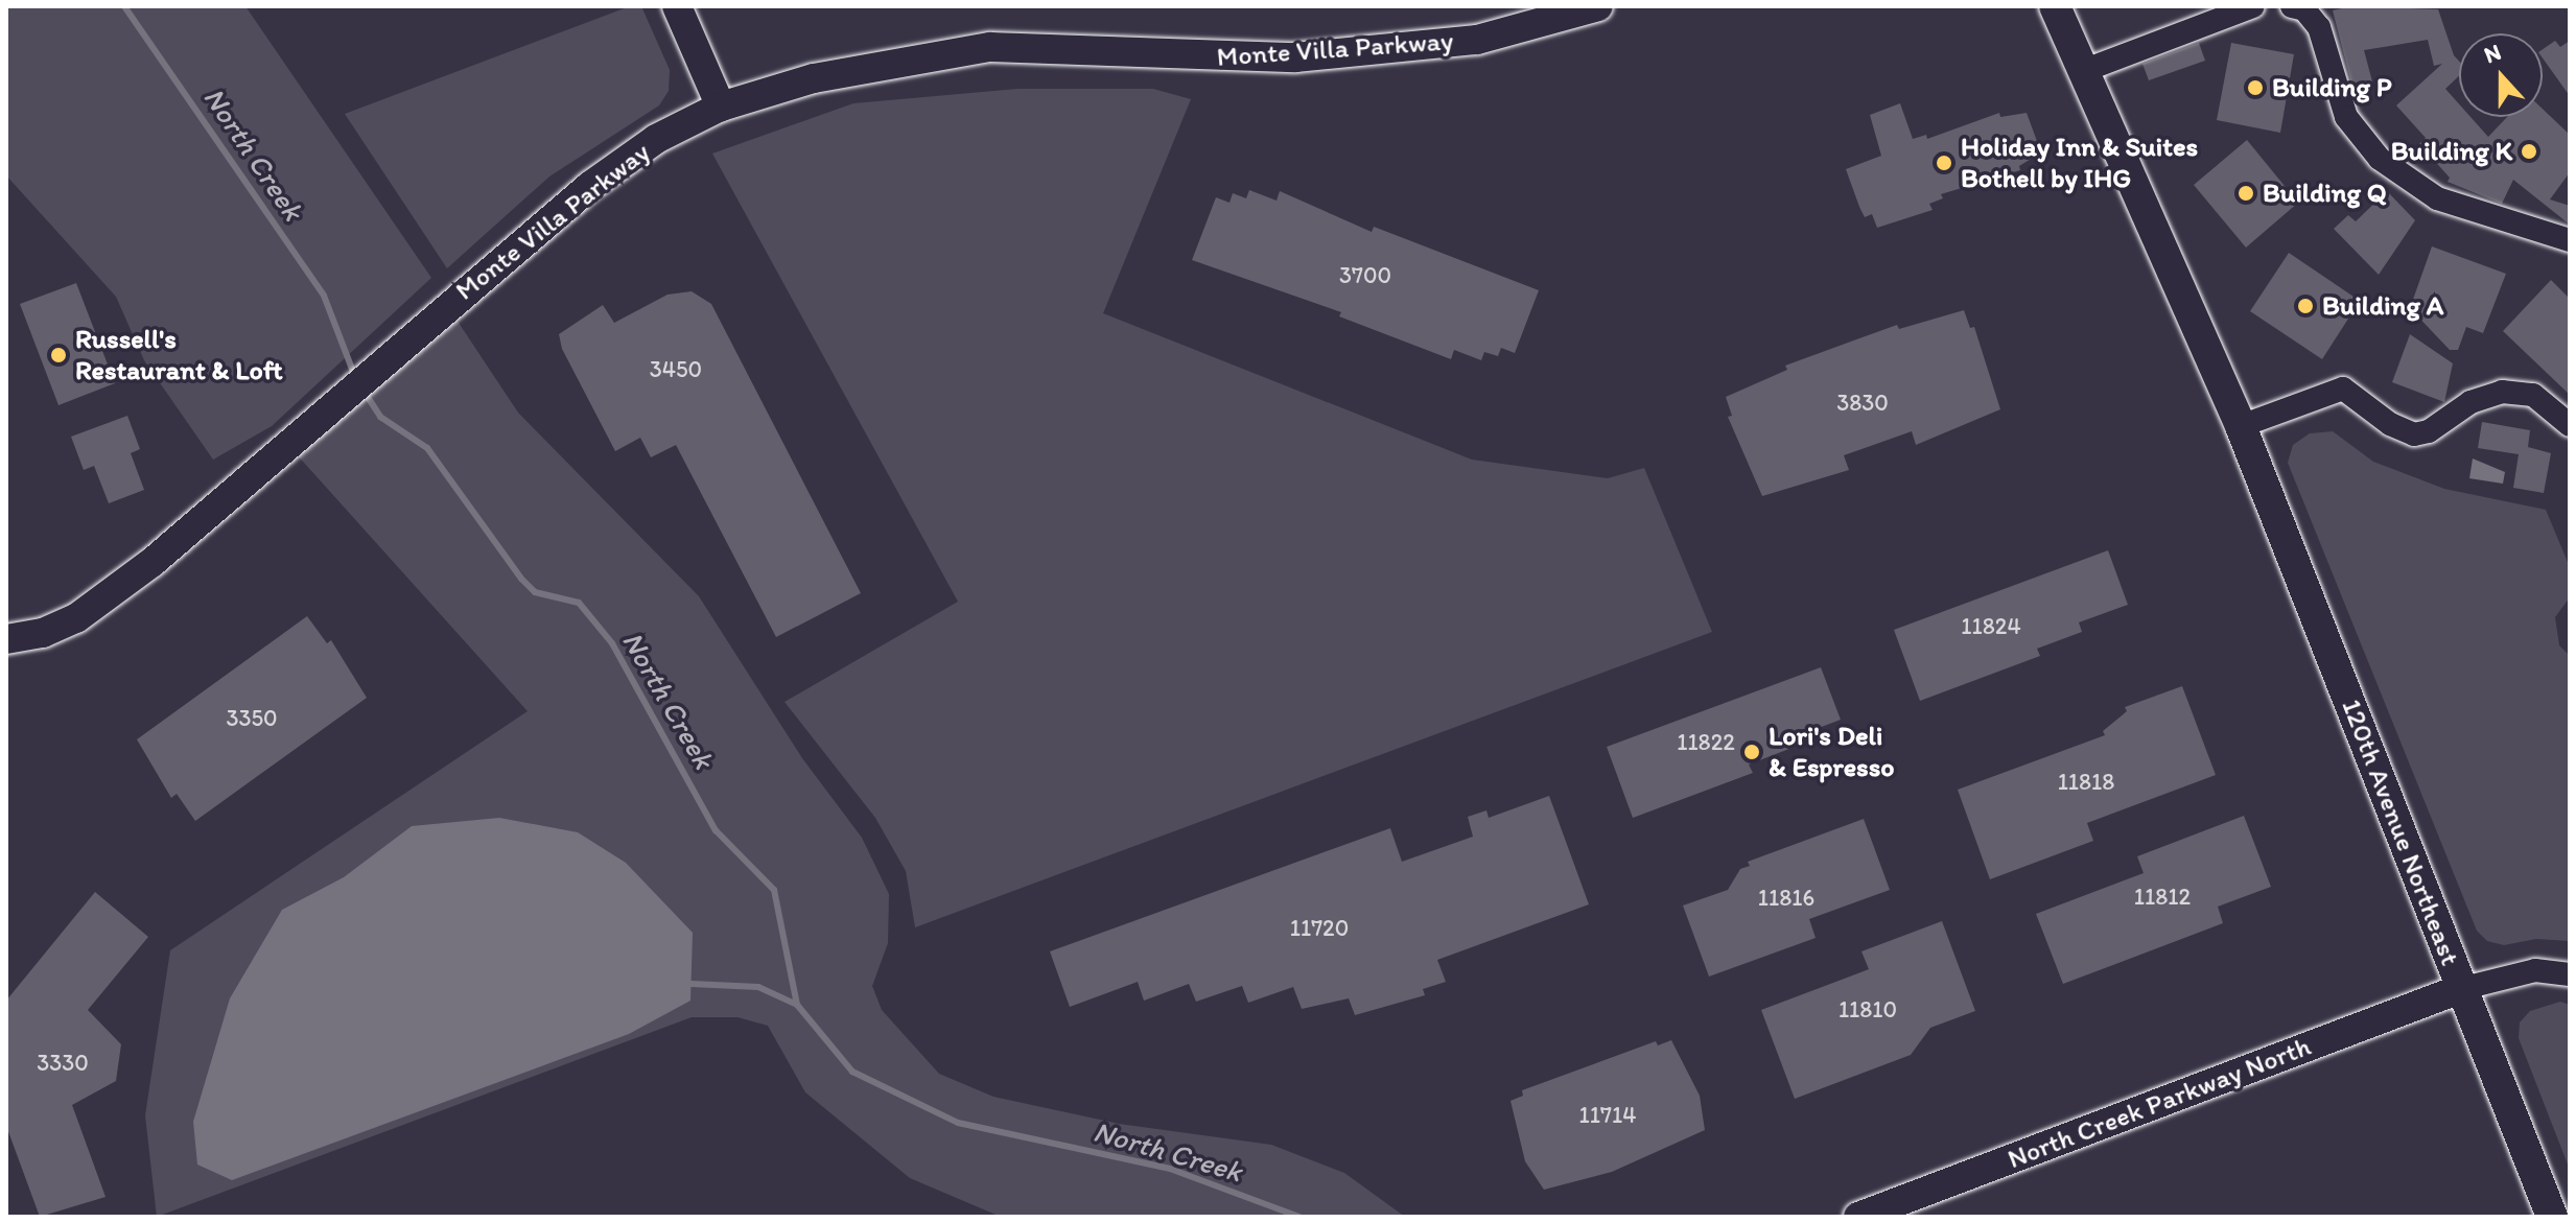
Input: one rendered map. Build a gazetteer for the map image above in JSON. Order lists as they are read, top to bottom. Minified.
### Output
{"streets":{"main road":["120th Avenue Northeast"],"street":["Monte Villa Parkway","North Creek Parkway North"]},"crossings":[["120th Avenue Northeast","North Creek Parkway North"]],"water":["North Creek"],"places":["Building P","Building K","Holiday Inn & Suites Bothell by IHG","Building Q","Building A","Russell's Restaurant & Loft","Lori's Deli & Espresso"],"house_numbers":["3700","3450","3830","11824","3350","11822","11818","11812","11816","11720","11810","3330","11714"],"north":"top"}
